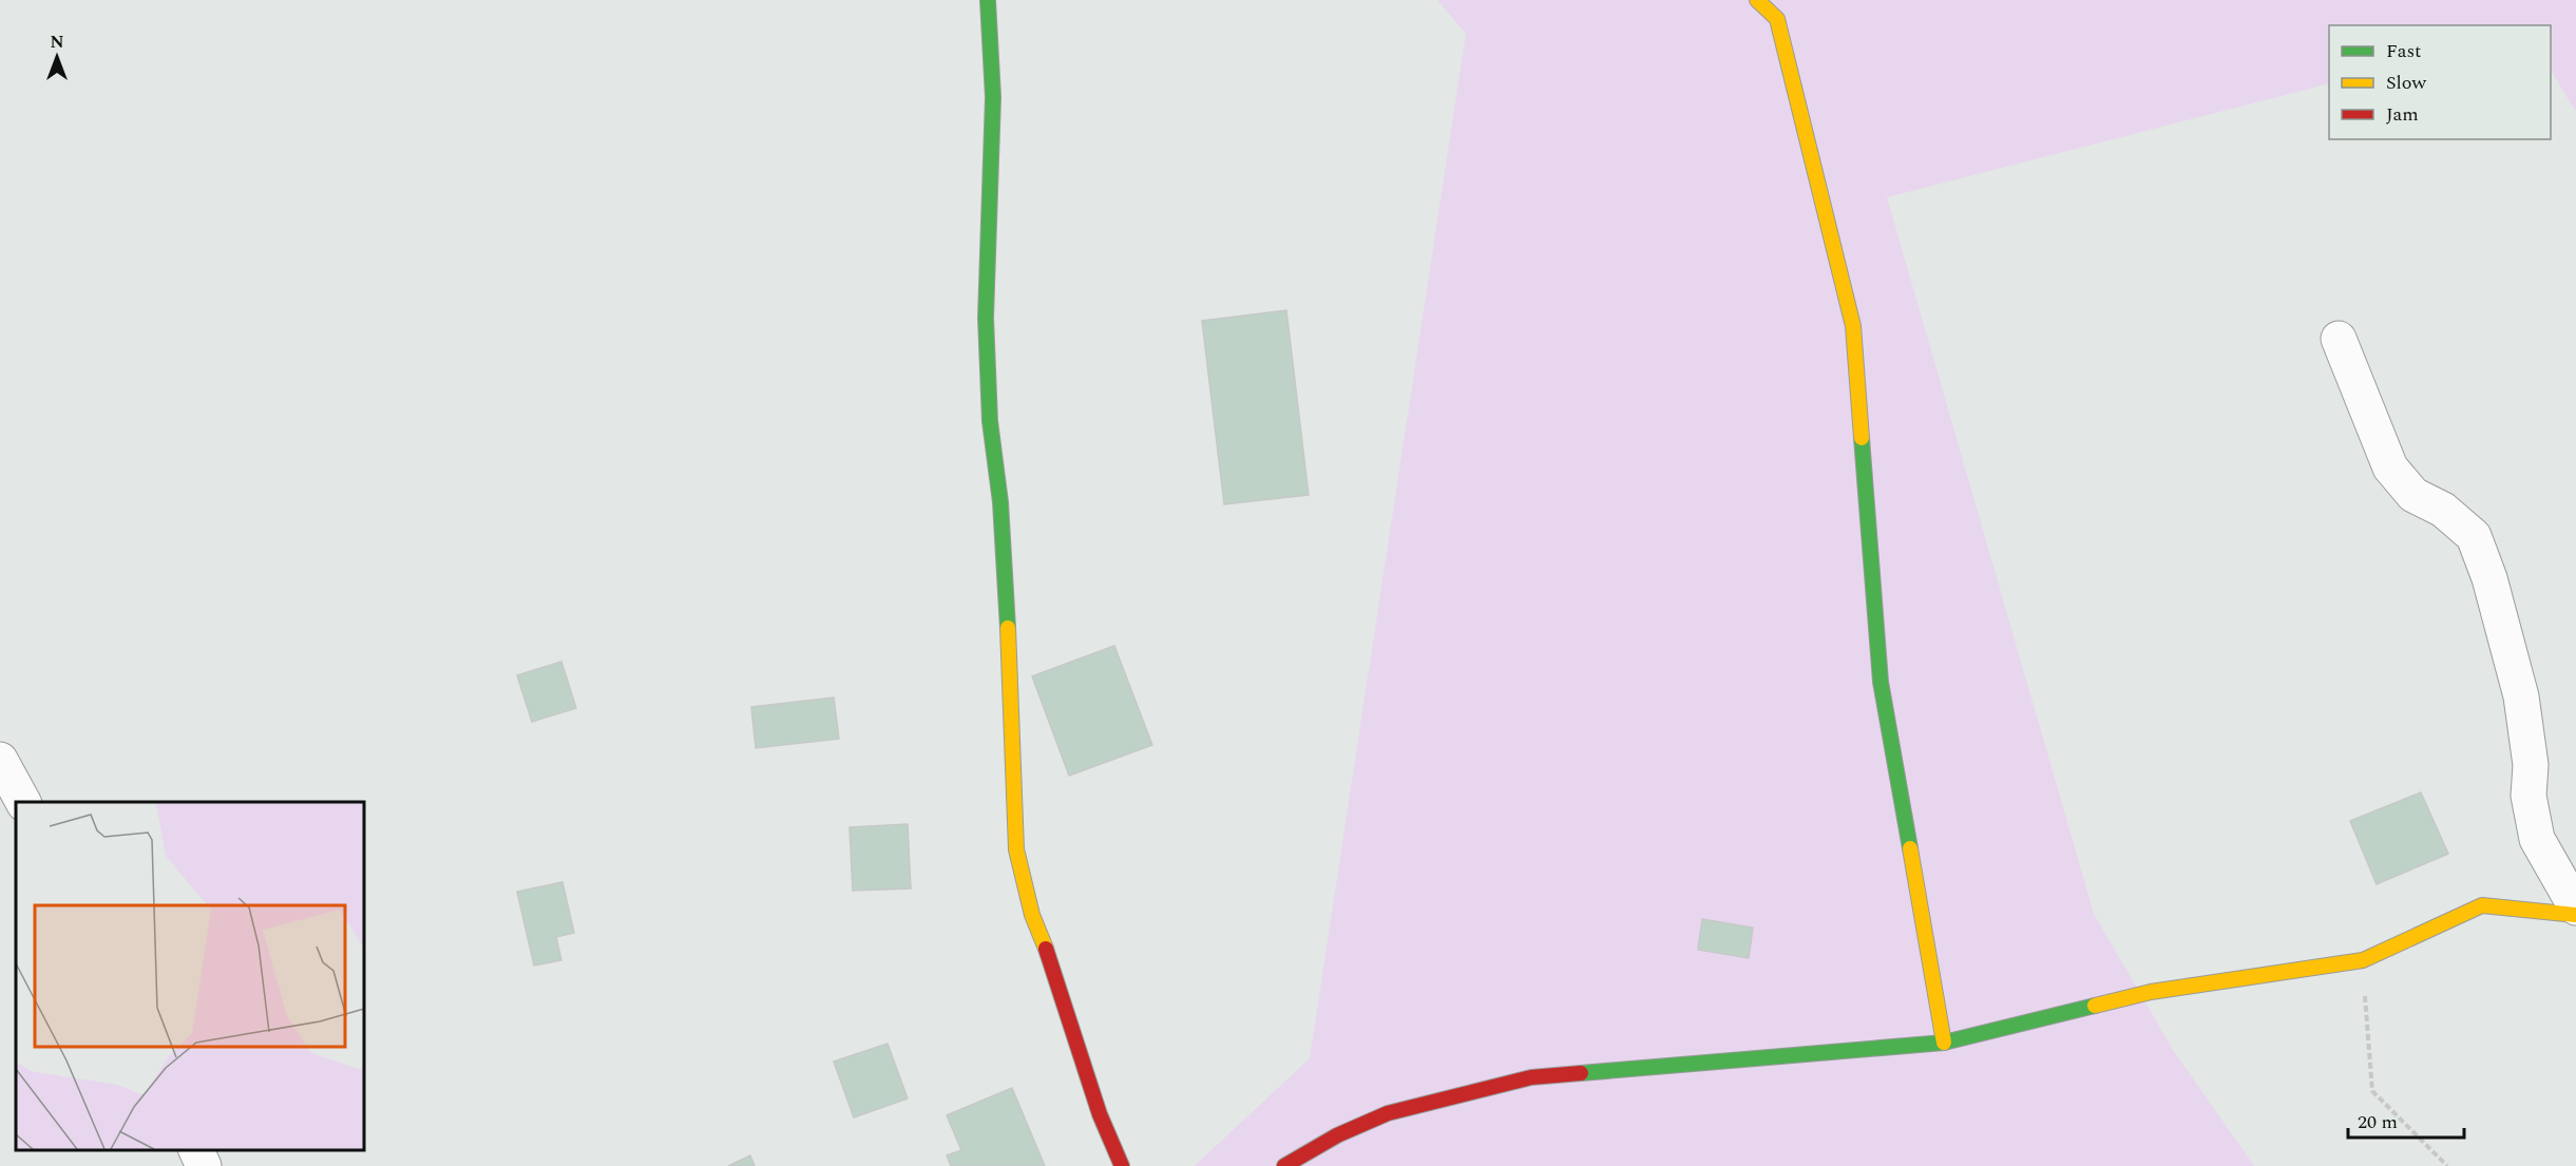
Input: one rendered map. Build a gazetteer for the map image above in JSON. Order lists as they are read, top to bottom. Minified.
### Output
{"legend":["Fast","Slow","Jam"],"scale_bar":"20 m","north":"top"}
